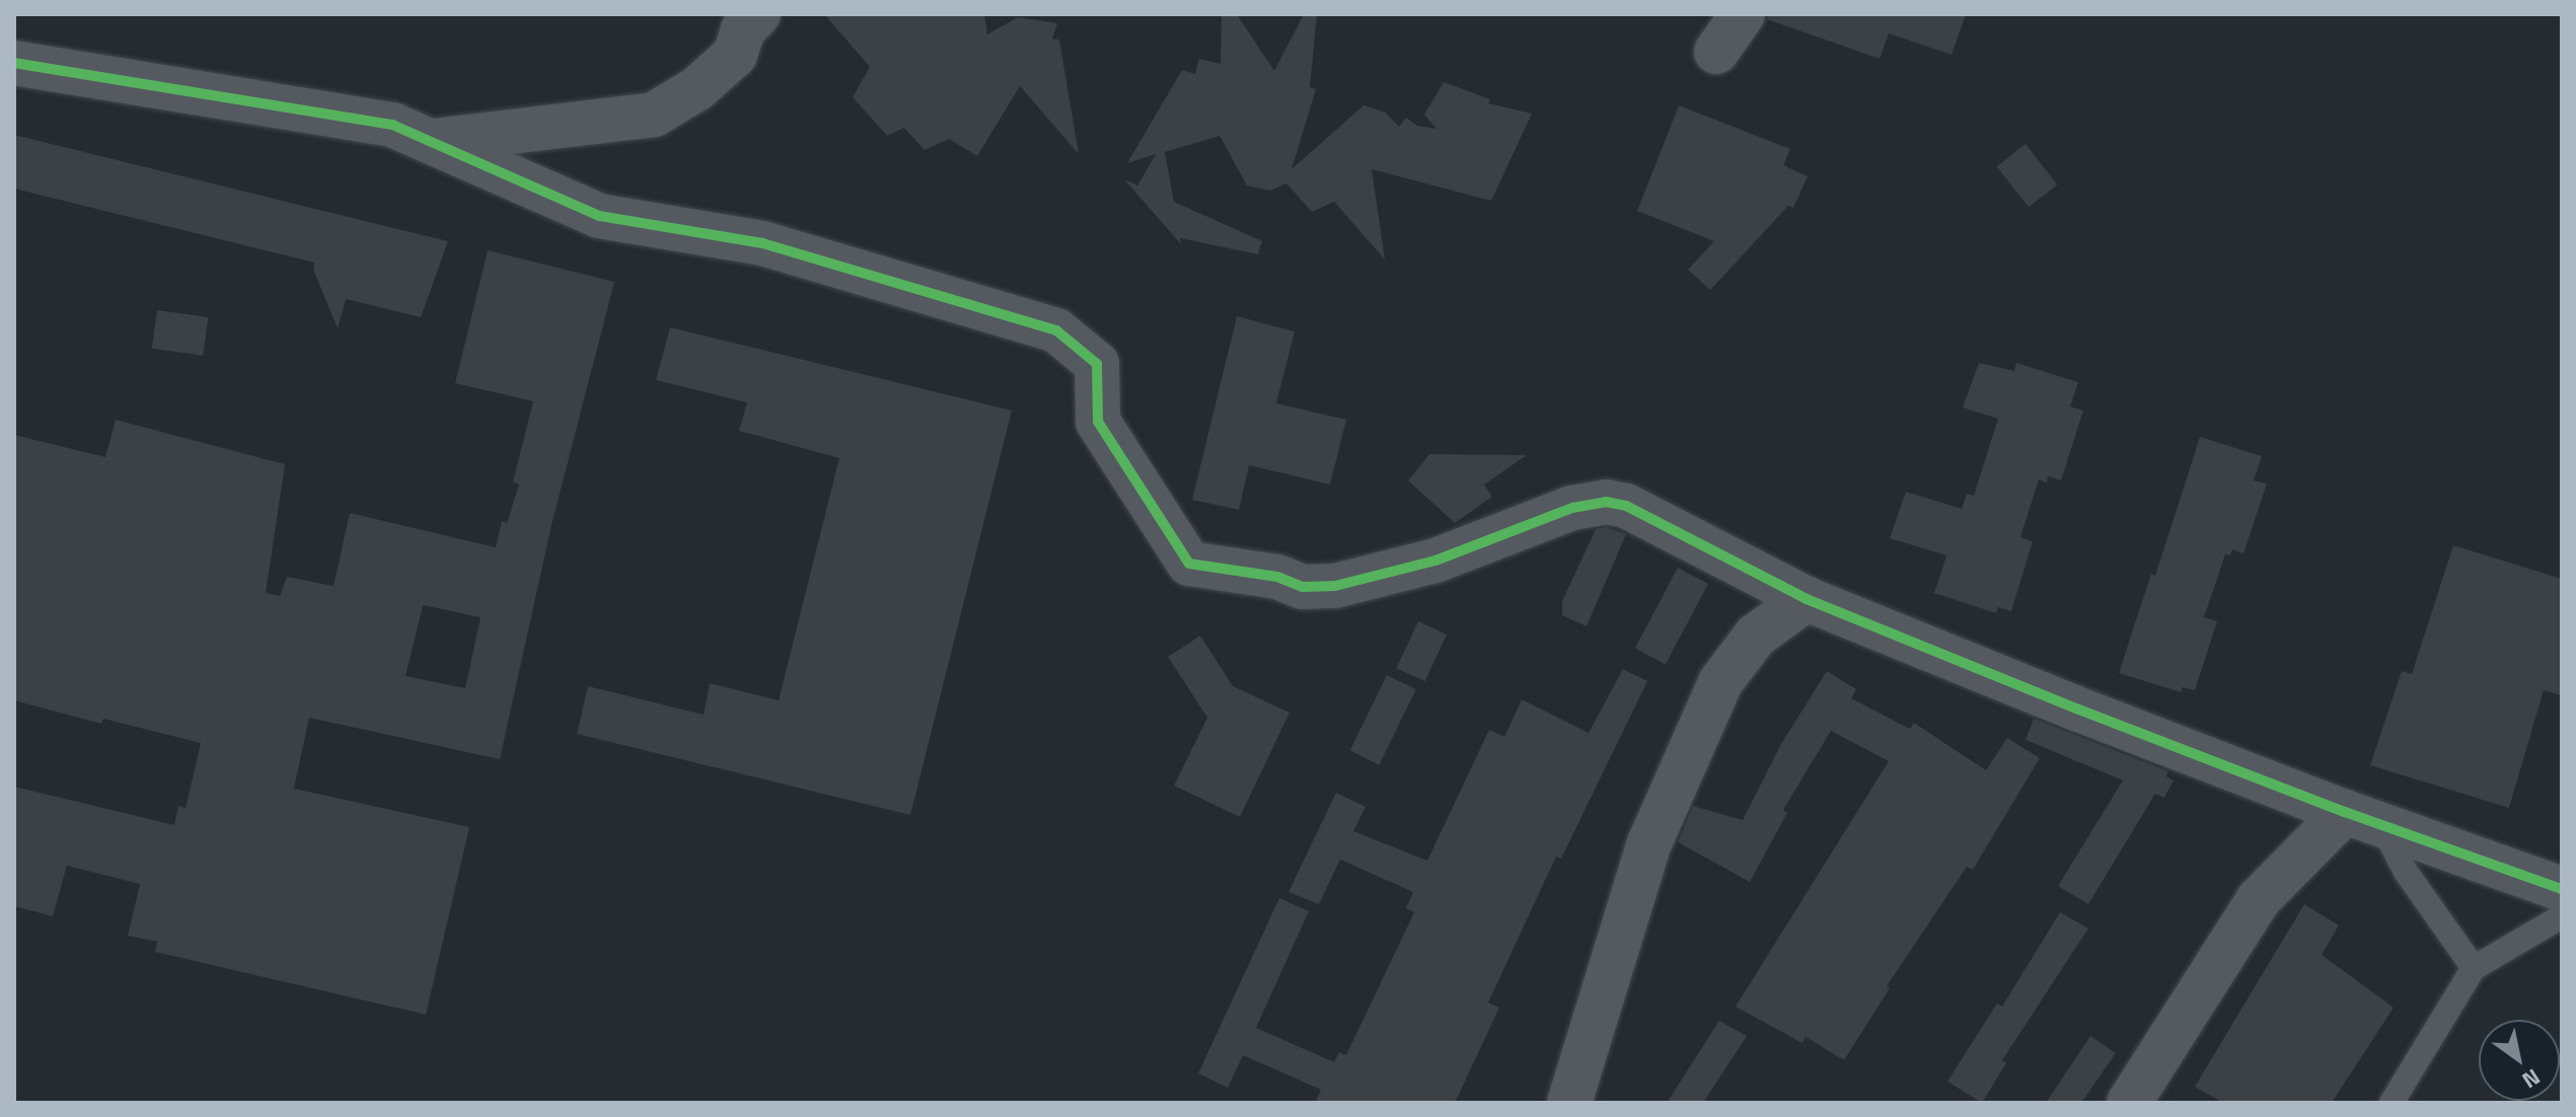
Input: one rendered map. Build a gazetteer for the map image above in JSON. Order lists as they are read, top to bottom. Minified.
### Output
{"north":"bottom right"}
